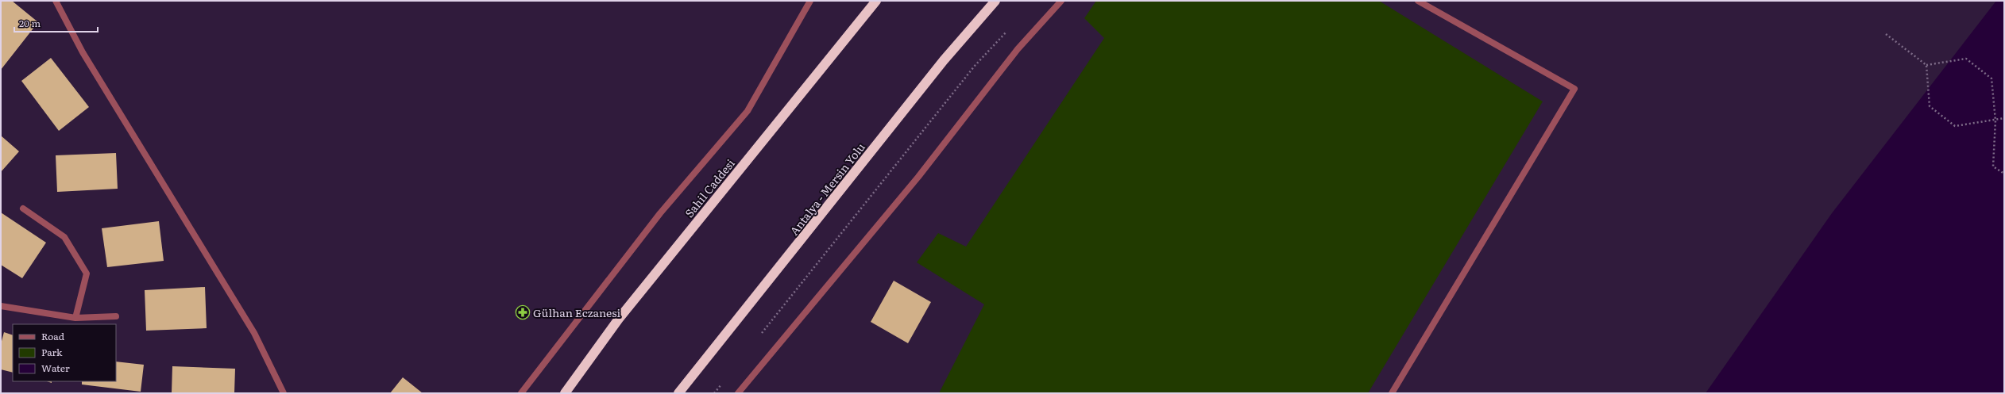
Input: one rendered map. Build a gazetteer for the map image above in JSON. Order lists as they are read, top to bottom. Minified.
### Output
{"streets":{"highway":["Sahil Caddesi","Antalya - Mersin Yolu"]},"places":{"pharmacy":["Gülhan Eczanesi"]},"legend":["Road","Park","Water"],"scale_bar":"20 m"}
